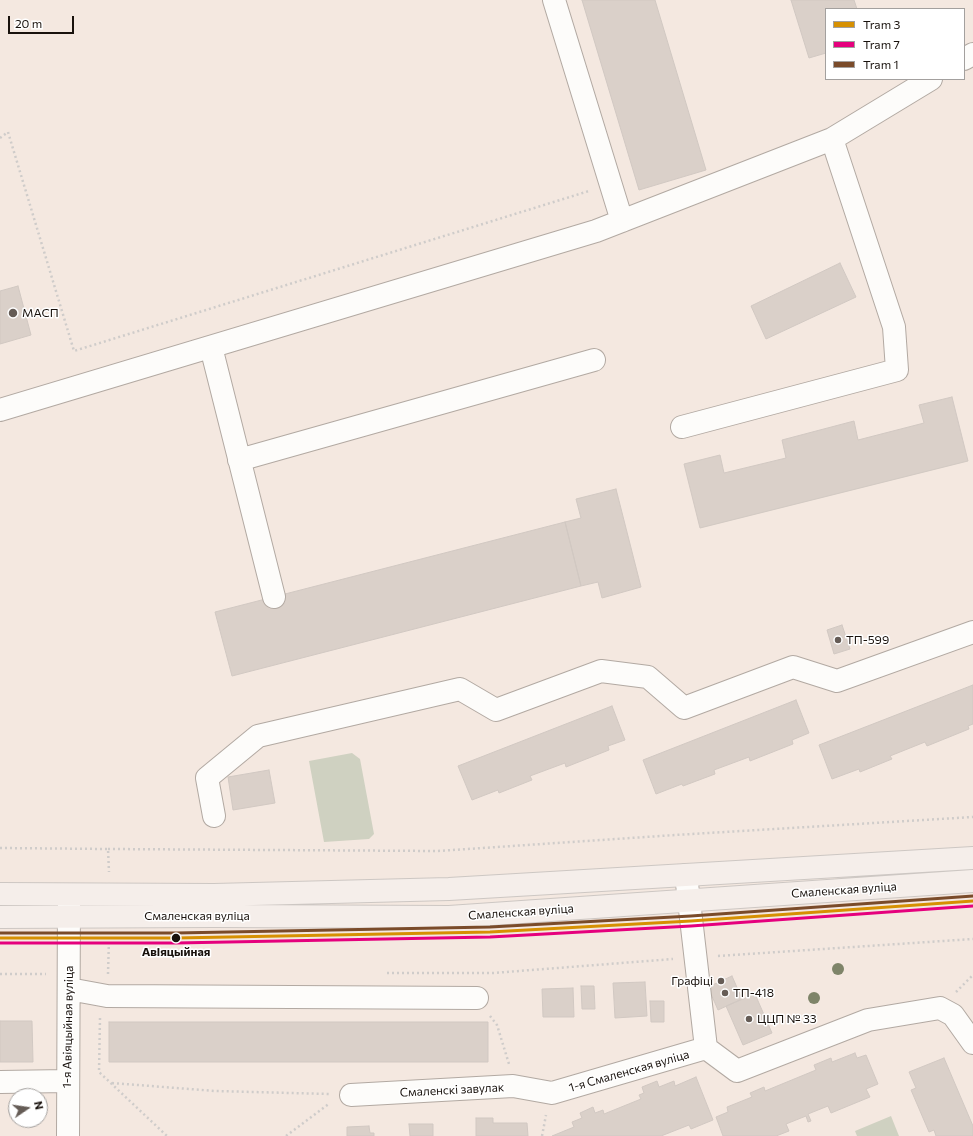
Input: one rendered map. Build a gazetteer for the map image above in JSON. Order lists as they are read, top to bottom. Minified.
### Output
{"streets":{"main road":["Смаленская вуліца"],"street":["1-я Авіяцыйная вуліца","1-я Смаленская вуліца","Смаленскі завулак"]},"crossings":[["Смаленская вуліца","1-я Авіяцыйная вуліца"],["1-я Смаленская вуліца","Смаленскі завулак"]],"places":["МАСП","ТП-599","Авіяцыйная","Графіці","ТП-418","ЦЦП № 33"],"lines":["tram line 1","tram line 3","tram line 7"],"legend":["Tram 3","Tram 7","Tram 1"],"scale_bar":"20 m","north":"right"}
